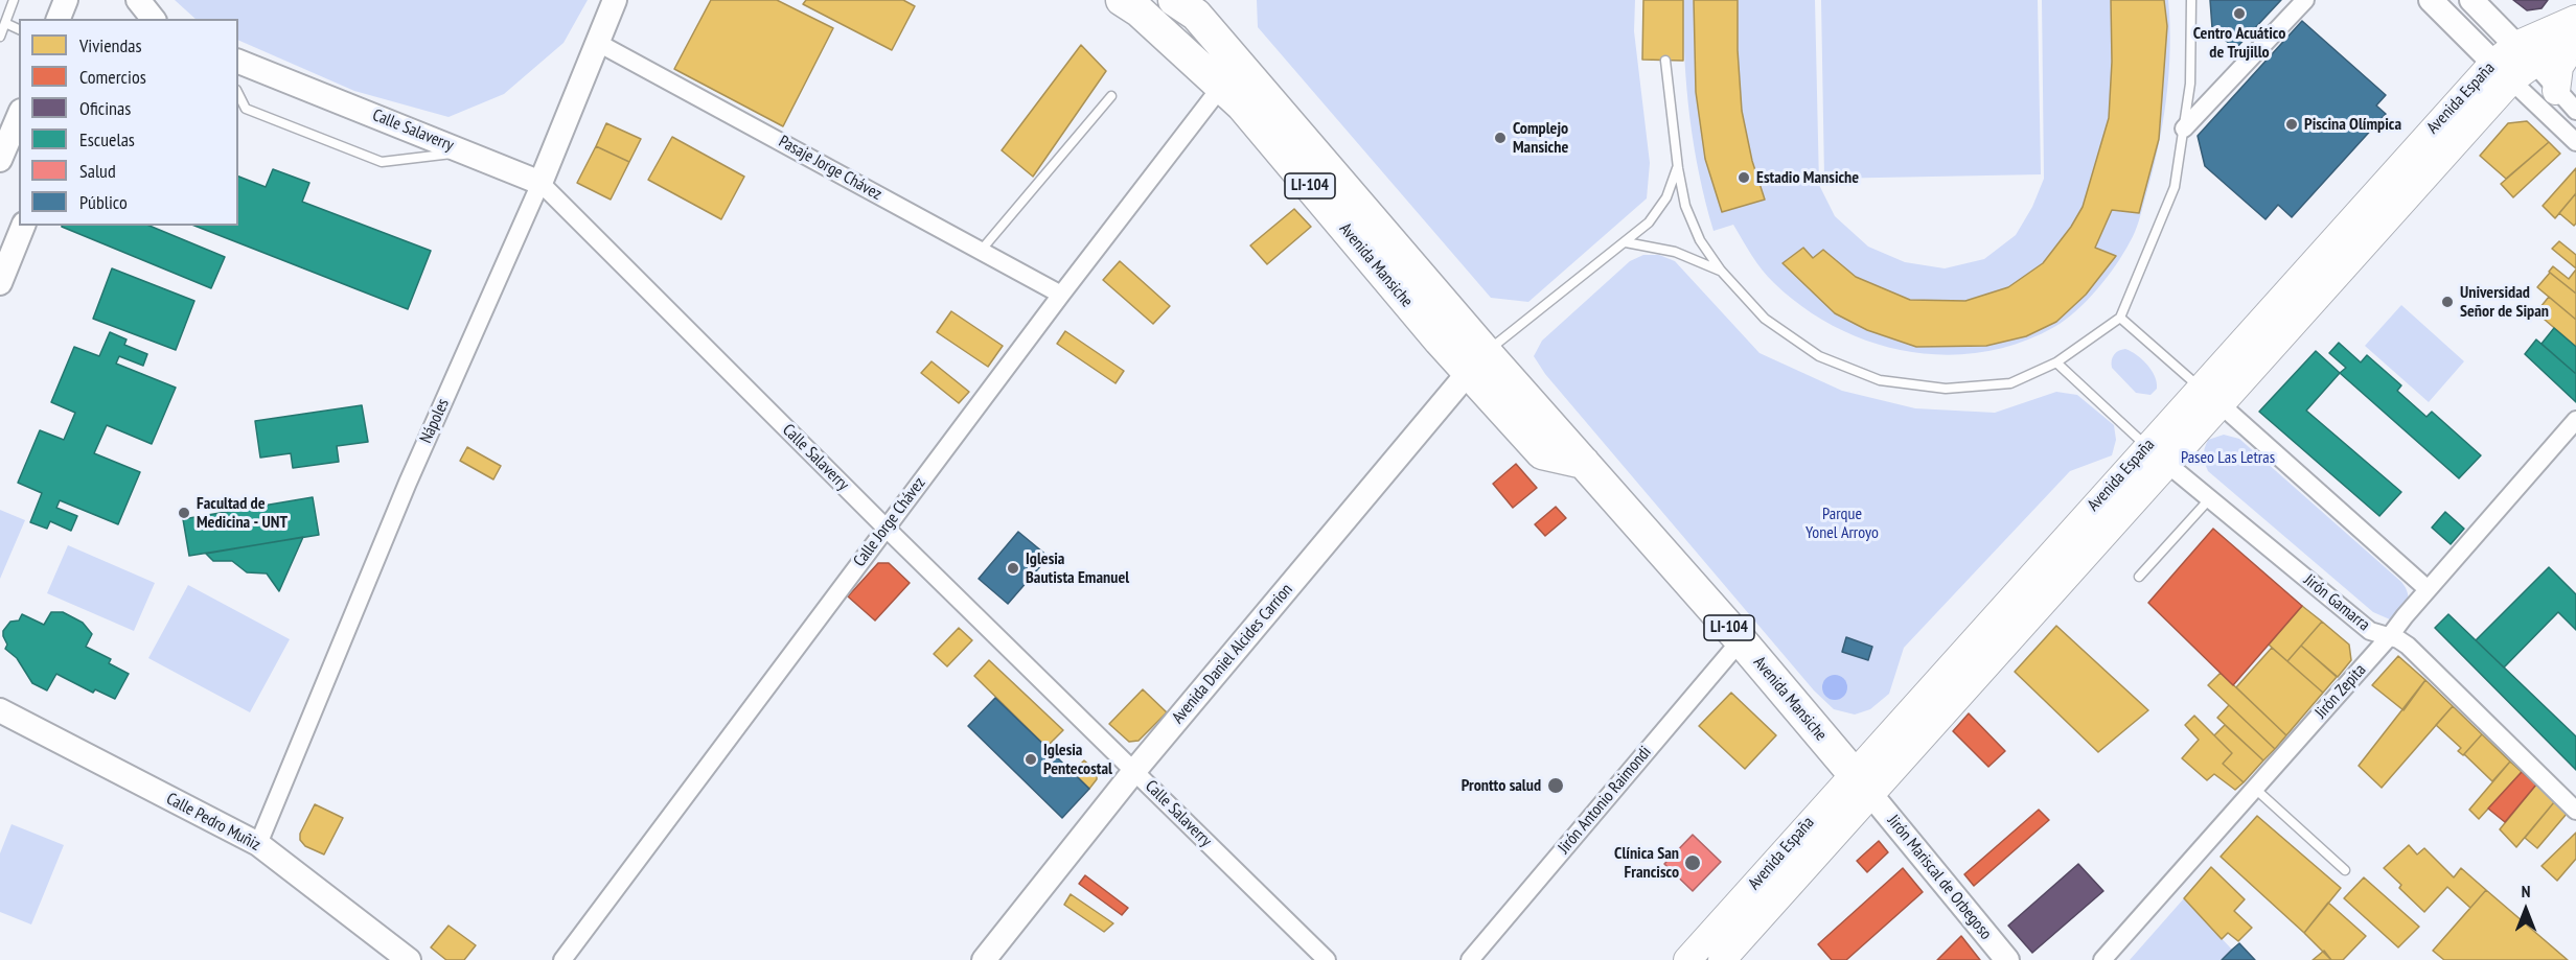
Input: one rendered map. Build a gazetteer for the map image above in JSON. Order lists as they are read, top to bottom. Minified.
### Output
{"streets":{"highway":["LI-104","Avenida Mansiche"],"main road":["Avenida España"],"street":["Calle Salaverry","Pasaje Jorge Chávez","Nápoles","Calle Jorge Chávez","Jirón Gamarra","Avenida Daniel Alcides Carrion","Jirón Zepita","Jirón Antonio Raimondi","Calle Pedro Muñiz","Jirón Mariscal de Orbegoso"]},"crossings":[["Avenida España","Avenida Mansiche"],["Avenida España","Jirón Gamarra"],["Avenida España","Jirón Mariscal de Orbegoso"],["Calle Salaverry","Nápoles"],["Calle Salaverry","Calle Jorge Chávez"],["Calle Salaverry","Avenida Daniel Alcides Carrion"],["Pasaje Jorge Chávez","Nápoles"],["Pasaje Jorge Chávez","Calle Jorge Chávez"],["Avenida Mansiche","Calle Jorge Chávez"],["Avenida Mansiche","Avenida Daniel Alcides Carrion"],["Avenida Mansiche","Jirón Antonio Raimondi"],["Avenida Mansiche","Jirón Mariscal de Orbegoso"],["Nápoles","Calle Pedro Muñiz"],["Jirón Gamarra","Jirón Zepita"]],"parks":["Paseo Las Letras","Parque Yonel Arroyo"],"places":["Centro Acuático de Trujillo","Piscina Olímpica","Complejo Mansiche","Estadio Mansiche","Universidad Señor de Sipan","Facultad de Medicina - UNT","Iglesia Bautista Emanuel","Iglesia Pentecostal","Prontto salud","Clínica San Francisco"],"legend":["Viviendas","Comercios","Oficinas","Escuelas","Salud","Público"],"north":"top"}
